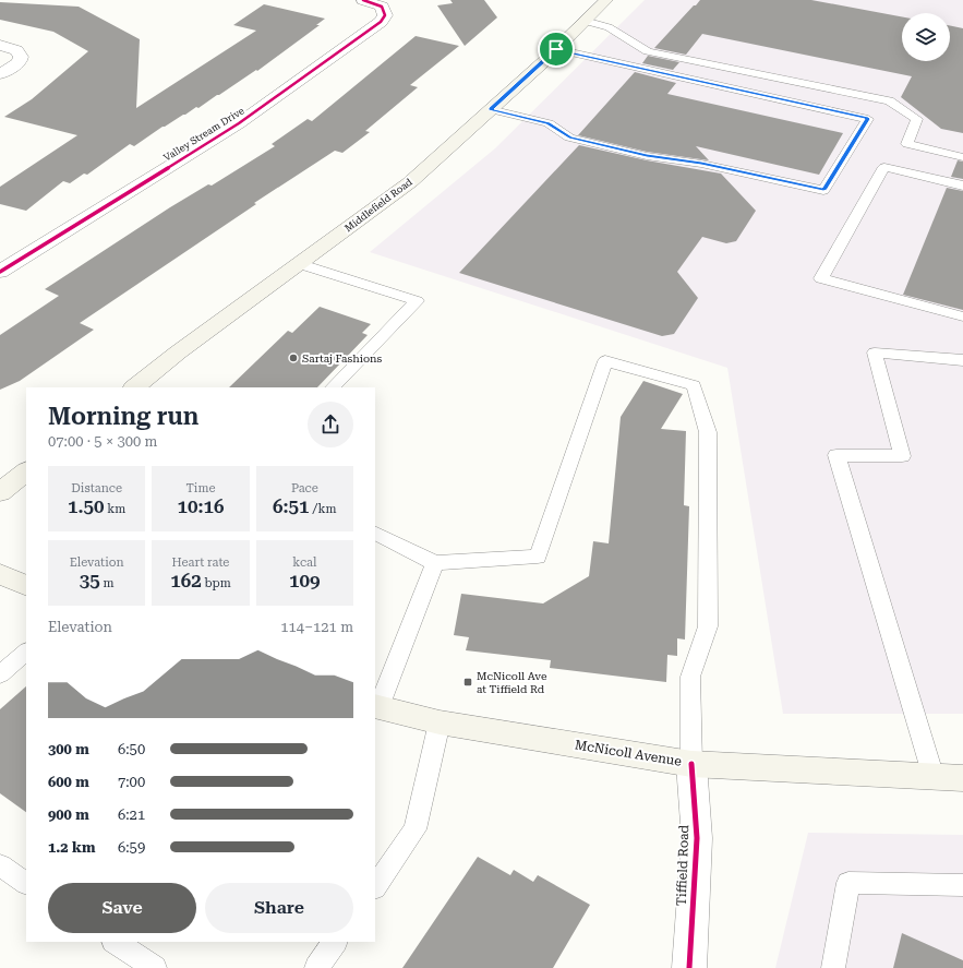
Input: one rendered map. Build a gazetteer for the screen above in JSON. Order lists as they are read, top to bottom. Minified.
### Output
{"streets":{"main road":["Middlefield Road","McNicoll Avenue"],"street":["Valley Stream Drive","Tiffield Road"]},"crossings":[["McNicoll Avenue","Tiffield Road"]],"places":{"other":["Sartaj Fashions"],"transit":["McNicoll Ave at Tiffield Rd"]},"page":{"heading":["Morning run","07:00 · 5 × 300 m"],"stats":[["Distance","1.50 km"],["Time","10:16"],["Pace","6:51 /km"],["Elevation","35 m"],["Heart rate","162 bpm"],["kcal","109"]],"chart":["Elevation","114–121 m"],"list":[{"name":"300 m","note":"6:50"},{"name":"600 m","note":"7:00"},{"name":"900 m","note":"6:21"},{"name":"1.2 km","note":"6:59"}],"buttons":["Save","Share"]}}
